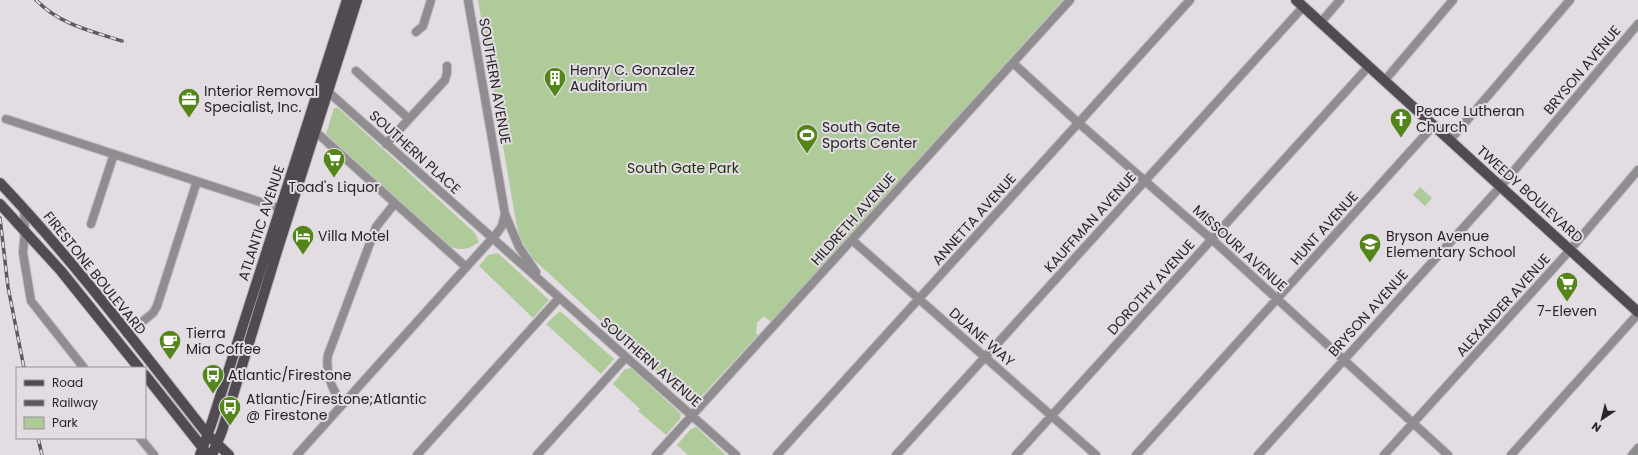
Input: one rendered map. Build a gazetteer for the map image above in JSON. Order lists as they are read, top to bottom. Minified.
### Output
{"streets":{"main road":["TWEEDY BOULEVARD","ATLANTIC AVENUE","FIRESTONE BOULEVARD"],"street":["BRYSON AVENUE","SOUTHERN AVENUE","SOUTHERN PLACE","HILDRETH AVENUE","ANNETTA AVENUE","KAUFFMAN AVENUE","HUNT AVENUE","MISSOURI AVENUE","DOROTHY AVENUE","ALEXANDER AVENUE","DUANE WAY"]},"crossings":[["BRYSON AVENUE","TWEEDY BOULEVARD"],["BRYSON AVENUE","MISSOURI AVENUE"],["SOUTHERN AVENUE","SOUTHERN PLACE"],["SOUTHERN AVENUE","HILDRETH AVENUE"],["SOUTHERN PLACE","ATLANTIC AVENUE"],["TWEEDY BOULEVARD","KAUFFMAN AVENUE"],["TWEEDY BOULEVARD","HUNT AVENUE"],["TWEEDY BOULEVARD","DOROTHY AVENUE"],["TWEEDY BOULEVARD","ALEXANDER AVENUE"],["HILDRETH AVENUE","MISSOURI AVENUE"],["HILDRETH AVENUE","DUANE WAY"],["ANNETTA AVENUE","MISSOURI AVENUE"],["ANNETTA AVENUE","DUANE WAY"],["KAUFFMAN AVENUE","MISSOURI AVENUE"],["KAUFFMAN AVENUE","DUANE WAY"],["ATLANTIC AVENUE","FIRESTONE BOULEVARD"],["HUNT AVENUE","MISSOURI AVENUE"],["MISSOURI AVENUE","DOROTHY AVENUE"],["MISSOURI AVENUE","ALEXANDER AVENUE"],["DOROTHY AVENUE","DUANE WAY"]],"parks":["South Gate Park"],"places":{"building":["Henry C. Gonzalez Auditorium"],"office":["Interior Removal Specialist, Inc."],"church":["Peace Lutheran Church"],"sports":["South Gate Sports Center"],"supermarket":["Toad's Liquor","7-Eleven"],"hotel":["Villa Motel"],"school or university":["Bryson Avenue Elementary School"],"cafe":["Tierra Mia Coffee"],"bus stop":["Atlantic/Firestone","Atlantic/Firestone;Atlantic @ Firestone"]},"legend":["Road","Railway","Park"],"north":"bottom left"}
